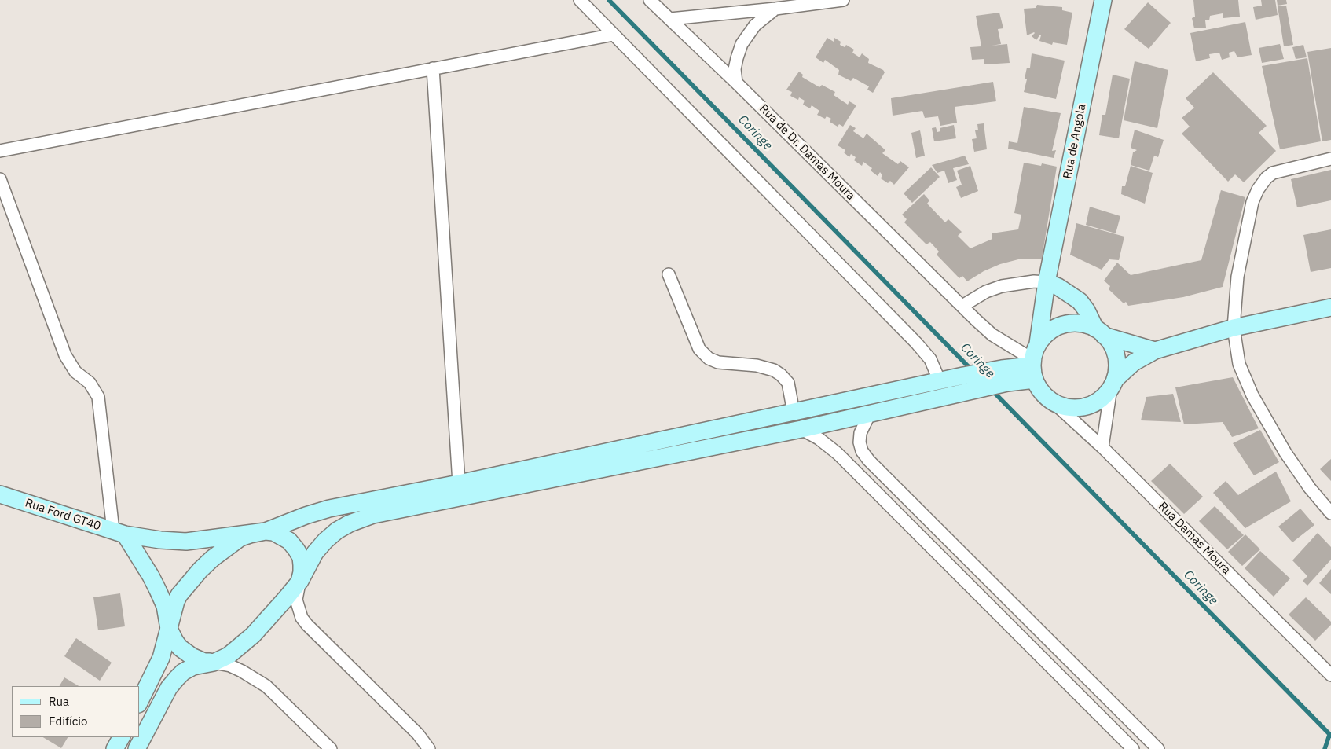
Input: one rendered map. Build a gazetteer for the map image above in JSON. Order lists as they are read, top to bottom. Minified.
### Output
{"streets":{"street":["Rua de Angola","Rua de Dr. Damas Moura","Rua Ford GT40","Rua Damas Moura"]},"crossings":[["Rua de Angola","Rua de Dr. Damas Moura"],["Rua de Angola","Rua Damas Moura"],["Rua de Dr. Damas Moura","Rua Damas Moura"]],"water":["Coringe"],"legend":["Rua","Edifício"]}
